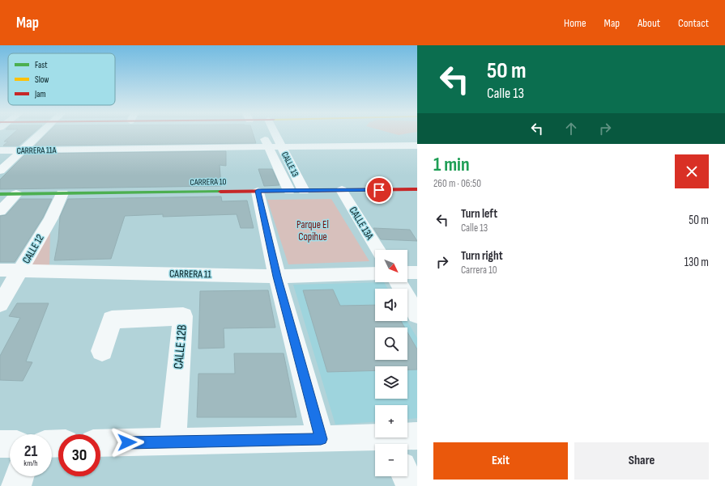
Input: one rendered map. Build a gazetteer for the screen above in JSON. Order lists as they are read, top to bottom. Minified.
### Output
{"streets":{"street":["CARRERA 11A","CALLE 13","CARRERA 10","CALLE 13A","CALLE 12","CARRERA 11","CALLE 12B"]},"crossings":[["CARRERA 11A","CALLE 13"],["CALLE 13","CARRERA 10"],["CARRERA 10","CALLE 13A"],["CARRERA 10","CALLE 12"],["CALLE 12","CARRERA 11"]],"parks":["Parque El Copihue"],"legend":["Fast","Slow","Jam"],"north":"bottom right","page":{"header":"Map","nav":["Home","Map","About","Contact"],"turn":["50 m","Calle 13"],"heading":["1 min","260 m · 06:50"],"list":[{"name":"Turn left","note":"Calle 13","value":"50 m"},{"name":"Turn right","note":"Carrera 10","value":"130 m"}],"map_buttons":["+","−"],"speed":"21 km/h","limit":"30","buttons":["Exit","Share"]}}
